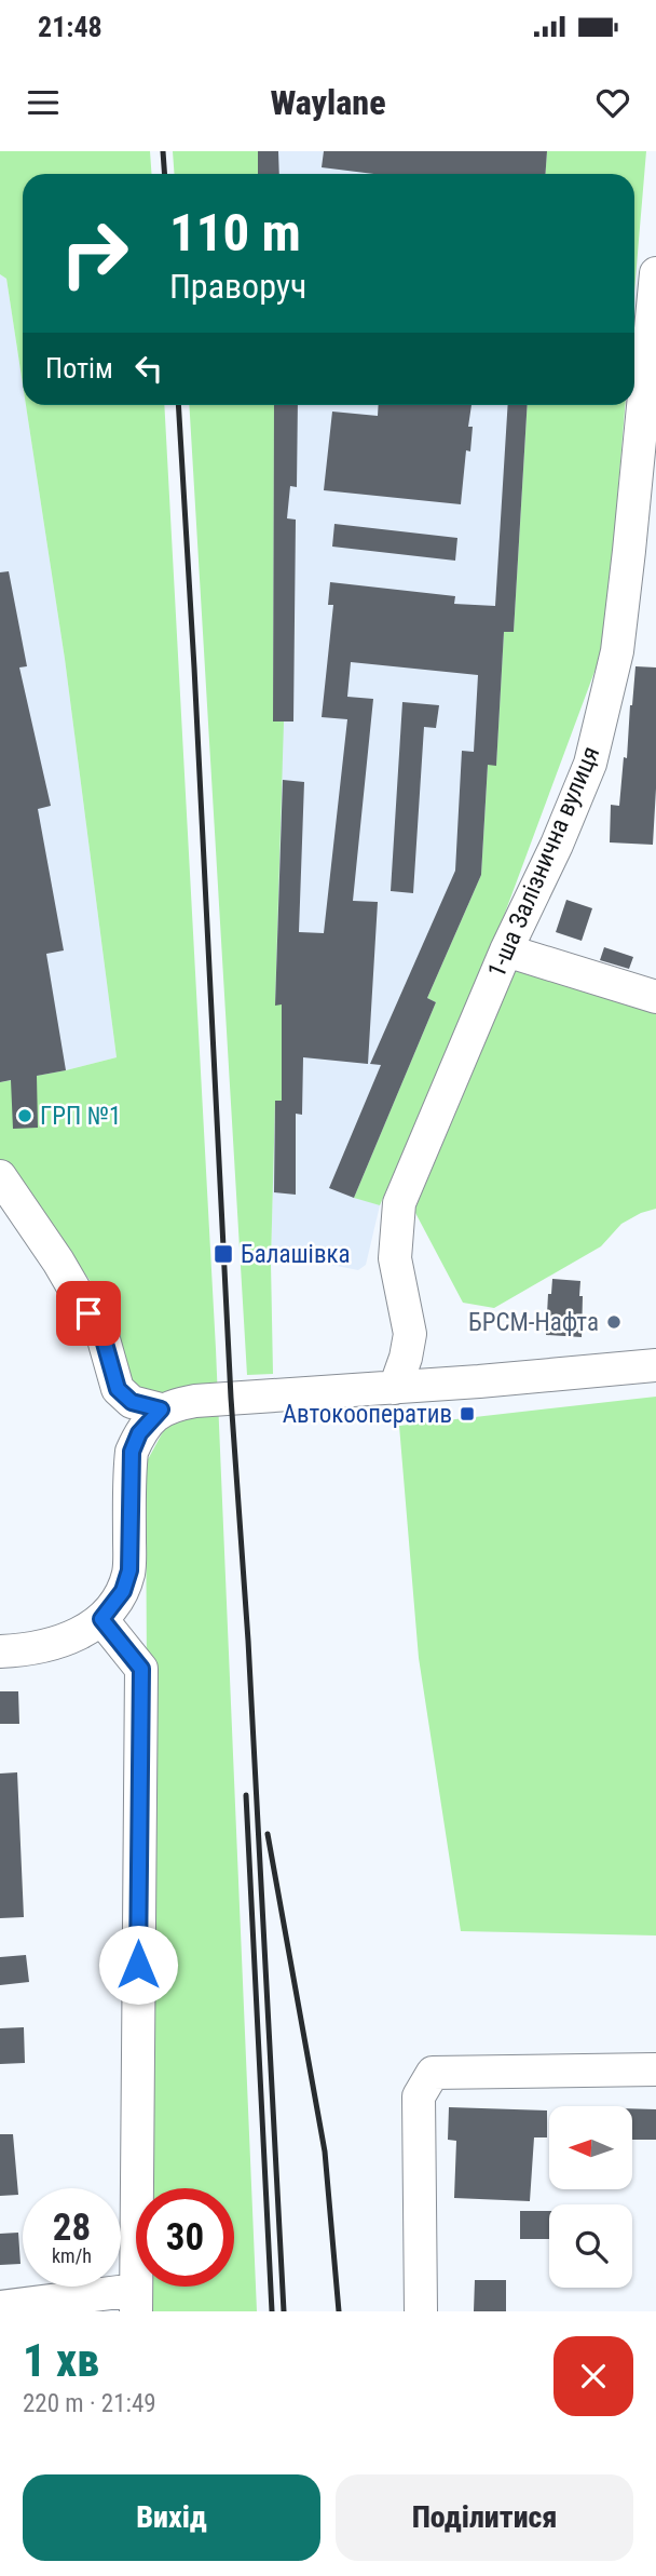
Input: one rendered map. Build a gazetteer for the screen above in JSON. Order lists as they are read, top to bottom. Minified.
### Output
{"streets":{"street":["1-ша Залізнична вулиця"]},"places":{"other":["ГРП №1","БРСМ-Нафта"],"transit":["Балашівка","Автокооператив"]},"north":"left","page":{"status":"21:48","header":"Waylane","turn":["110 m","Праворуч"],"then":"Потім","speed":"28 km/h","limit":"30","heading":["1 хв","220 m · 21:49"],"buttons":["Вихід","Поділитися"]}}
